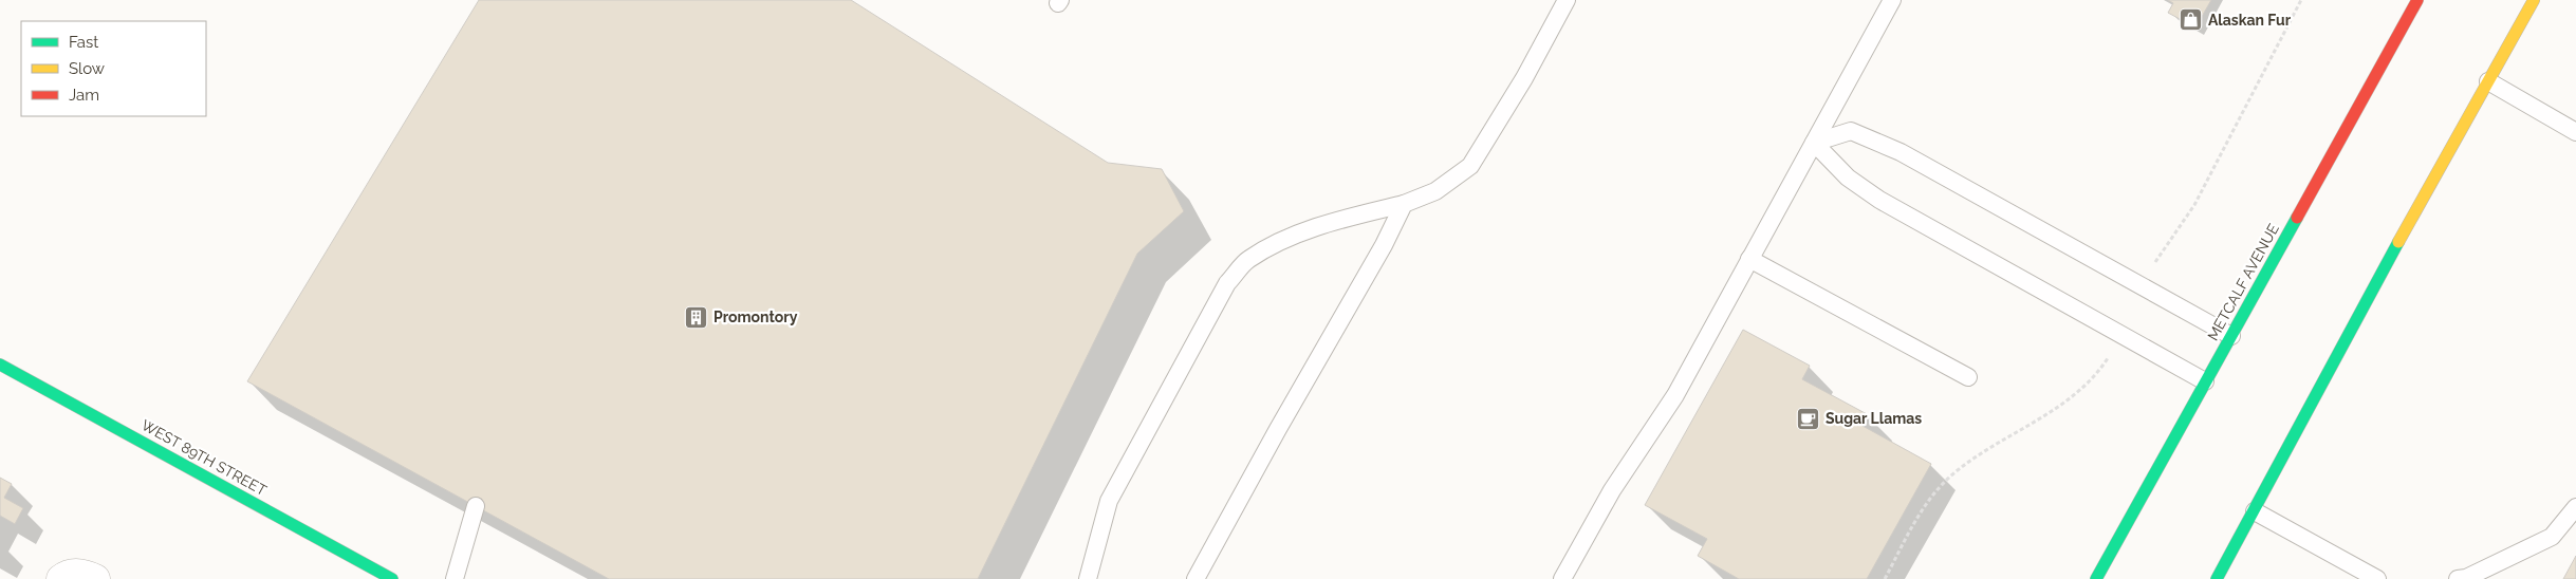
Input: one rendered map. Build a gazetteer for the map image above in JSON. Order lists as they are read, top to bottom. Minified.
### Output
{"streets":{"main road":["METCALF AVENUE","WEST 89TH STREET"]},"places":{"shop":["Alaskan Fur"],"building":["Promontory"],"cafe":["Sugar Llamas"]},"legend":["Fast","Slow","Jam"]}
